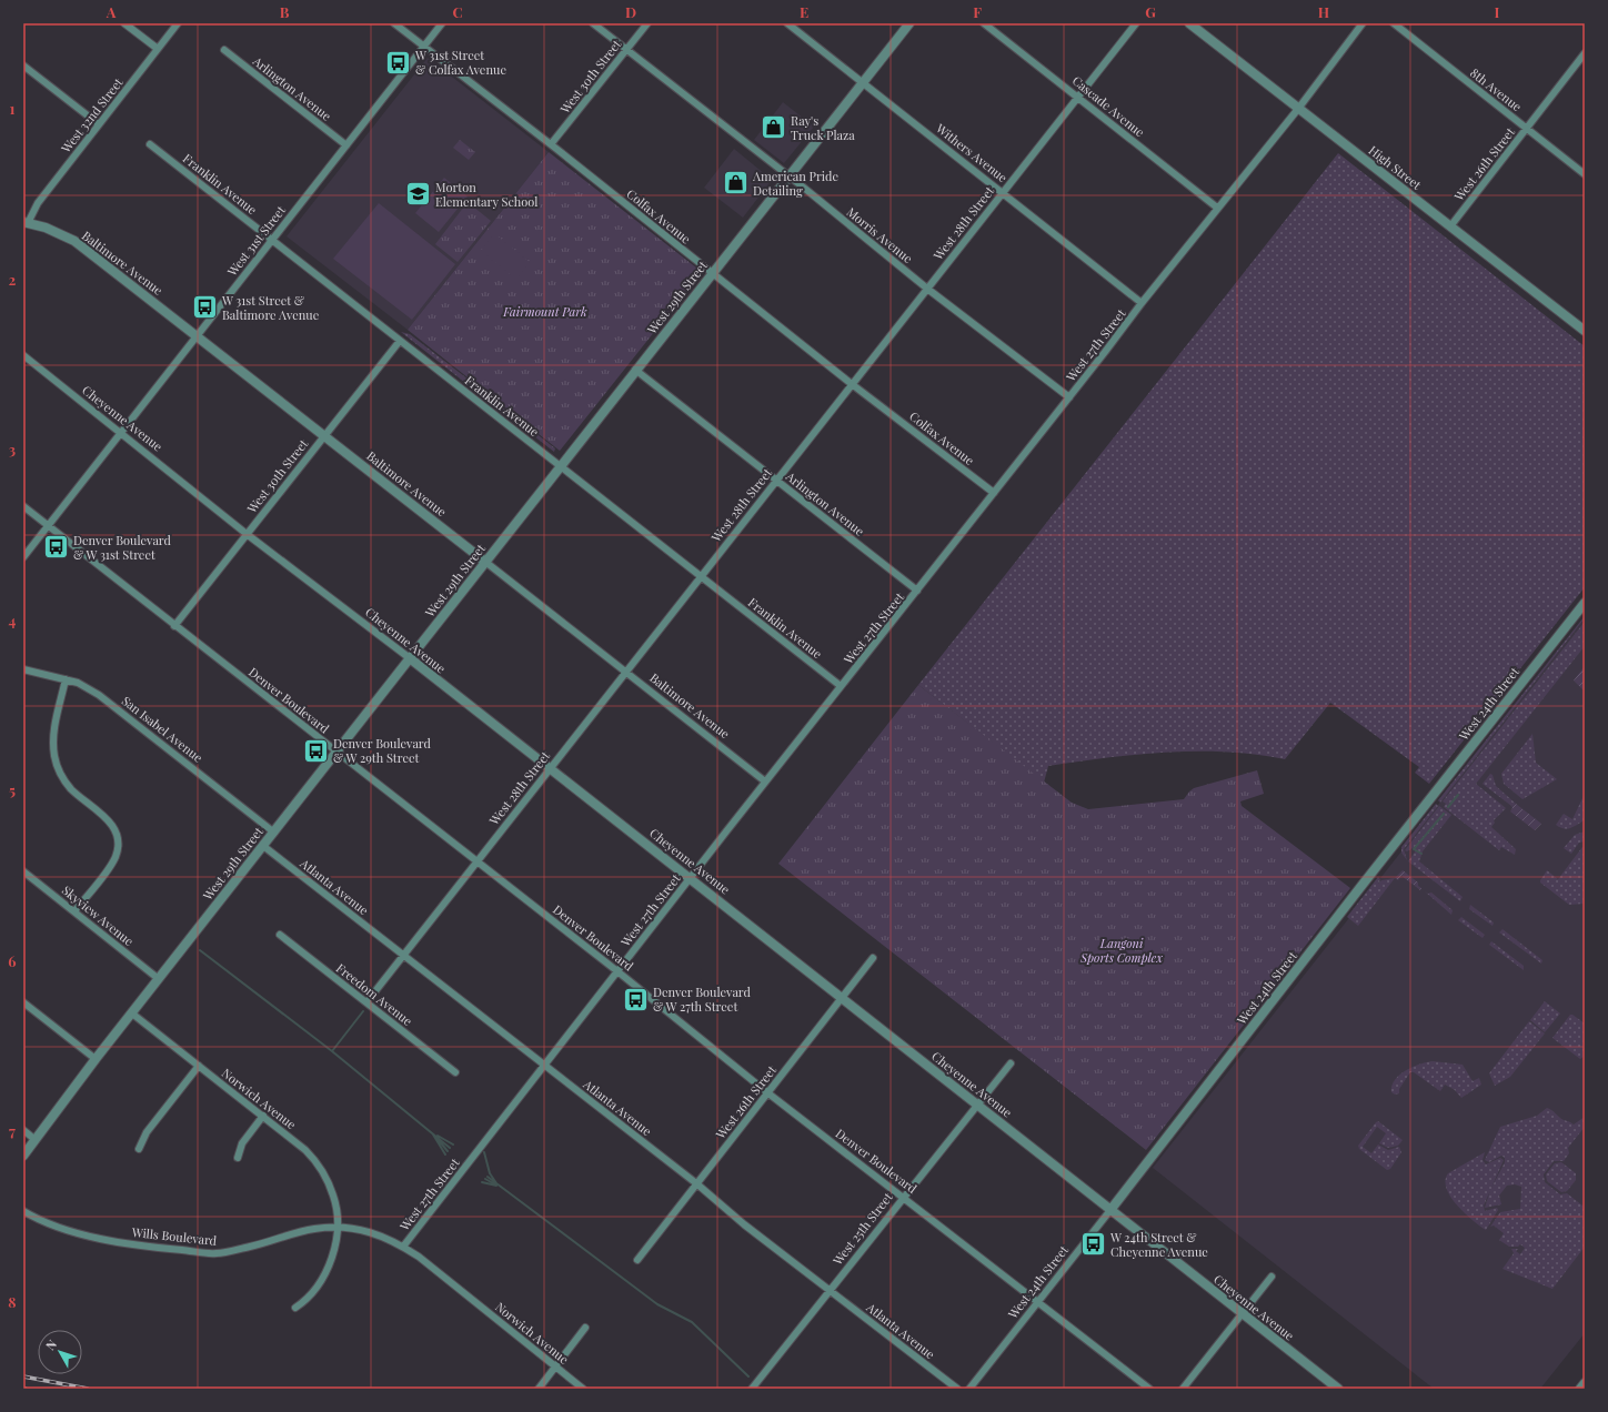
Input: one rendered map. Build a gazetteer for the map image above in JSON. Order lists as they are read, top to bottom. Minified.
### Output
{"streets":{"street":["West 30th Street","Arlington Avenue","8th Avenue","Cascade Avenue","West 32nd Street","Withers Avenue","West 26th Street","High Street","Franklin Avenue","Colfax Avenue","West 28th Street","Morris Avenue","West 31st Street","Baltimore Avenue","West 29th Street","West 27th Street","Cheyenne Avenue","Denver Boulevard","West 24th Street","San Isabel Avenue","Atlanta Avenue","Skyview Avenue","Freedom Avenue","Norwich Avenue","West 25th Street","Wills Boulevard"]},"crossings":[["West 30th Street","Franklin Avenue"],["West 30th Street","Colfax Avenue"],["West 30th Street","Morris Avenue"],["West 30th Street","Baltimore Avenue"],["West 30th Street","Cheyenne Avenue"],["West 30th Street","Denver Boulevard"],["Arlington Avenue","West 28th Street"],["Arlington Avenue","West 31st Street"],["Arlington Avenue","West 29th Street"],["Arlington Avenue","West 27th Street"],["8th Avenue","West 26th Street"],["Cascade Avenue","West 28th Street"],["Cascade Avenue","West 27th Street"],["West 32nd Street","Baltimore Avenue"],["Withers Avenue","West 28th Street"],["Withers Avenue","West 29th Street"],["Withers Avenue","West 27th Street"],["West 26th Street","High Street"],["West 26th Street","Cheyenne Avenue"],["West 26th Street","Denver Boulevard"],["West 26th Street","Atlanta Avenue"],["High Street","West 27th Street"],["Franklin Avenue","West 28th Street"],["Franklin Avenue","West 31st Street"],["Franklin Avenue","West 29th Street"],["Franklin Avenue","West 27th Street"],["Colfax Avenue","West 28th Street"],["Colfax Avenue","West 31st Street"],["Colfax Avenue","West 29th Street"],["Colfax Avenue","West 27th Street"],["West 28th Street","Morris Avenue"],["West 28th Street","Baltimore Avenue"],["West 28th Street","Cheyenne Avenue"],["West 28th Street","Denver Boulevard"],["West 28th Street","Atlanta Avenue"],["West 28th Street","Freedom Avenue"],["Morris Avenue","West 29th Street"],["Morris Avenue","West 27th Street"],["West 31st Street","Baltimore Avenue"],["West 31st Street","Cheyenne Avenue"],["West 31st Street","Denver Boulevard"],["Baltimore Avenue","West 29th Street"],["Baltimore Avenue","West 27th Street"],["West 29th Street","Cheyenne Avenue"],["West 29th Street","Denver Boulevard"],["West 29th Street","San Isabel Avenue"],["West 29th Street","Atlanta Avenue"],["West 29th Street","Skyview Avenue"],["West 29th Street","Norwich Avenue"],["West 27th Street","Cheyenne Avenue"],["West 27th Street","Denver Boulevard"],["West 27th Street","Atlanta Avenue"],["West 27th Street","Norwich Avenue"],["West 27th Street","Wills Boulevard"],["Cheyenne Avenue","West 24th Street"],["Cheyenne Avenue","West 25th Street"],["Denver Boulevard","West 24th Street"],["Denver Boulevard","West 25th Street"],["Atlanta Avenue","West 25th Street"],["Norwich Avenue","Wills Boulevard"]],"parks":["Fairmount Park","Langoni Sports Complex"],"places":{"bus stop":["W 31st Street & Colfax Avenue","W 31st Street & Baltimore Avenue","Denver Boulevard & W 31st Street","Denver Boulevard & W 29th Street","Denver Boulevard & W 27th Street","W 24th Street & Cheyenne Avenue"],"shop":["Ray's Truck Plaza","American Pride Detailing"],"school or university":["Morton Elementary School"]},"north":"top left","grid":{"columns":["A","B","C","D","E","F","G","H","I"],"rows":["1","2","3","4","5","6","7","8"]}}
